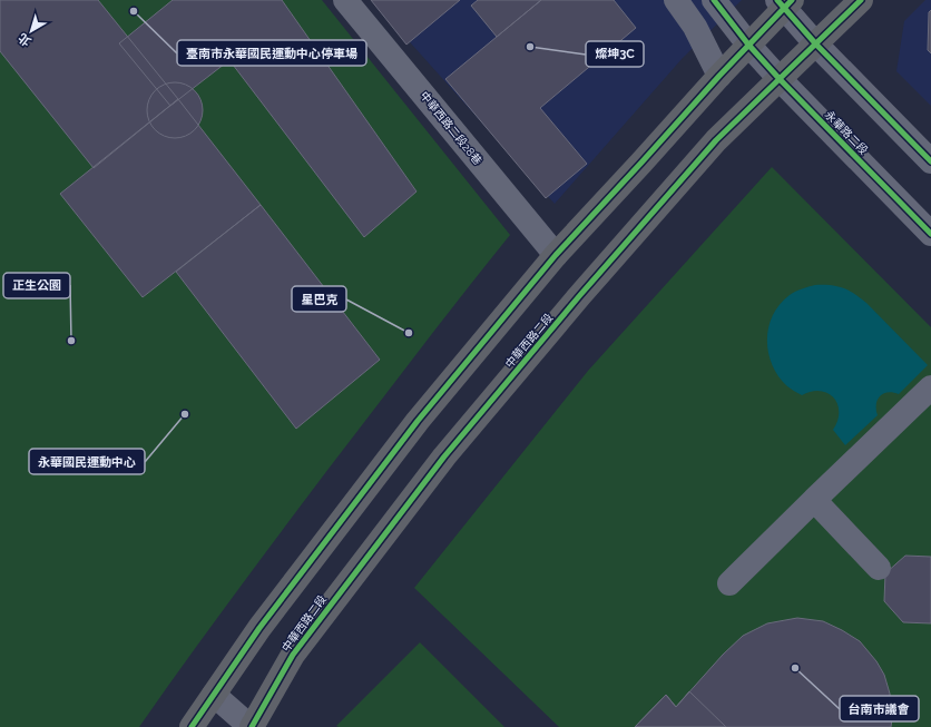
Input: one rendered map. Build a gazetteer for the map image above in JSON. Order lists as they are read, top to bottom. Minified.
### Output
{"streets":{"main road":["中華西路二段"],"street":["中華西路二段28巷","永華路二段"]},"crossings":[["永華路二段","中華西路二段"]],"places":["臺南市永華國民運動中心停車場","燦坤3C","星巴克","正生公園","永華國民運動中心","台南市議會"],"north":"bottom left"}
